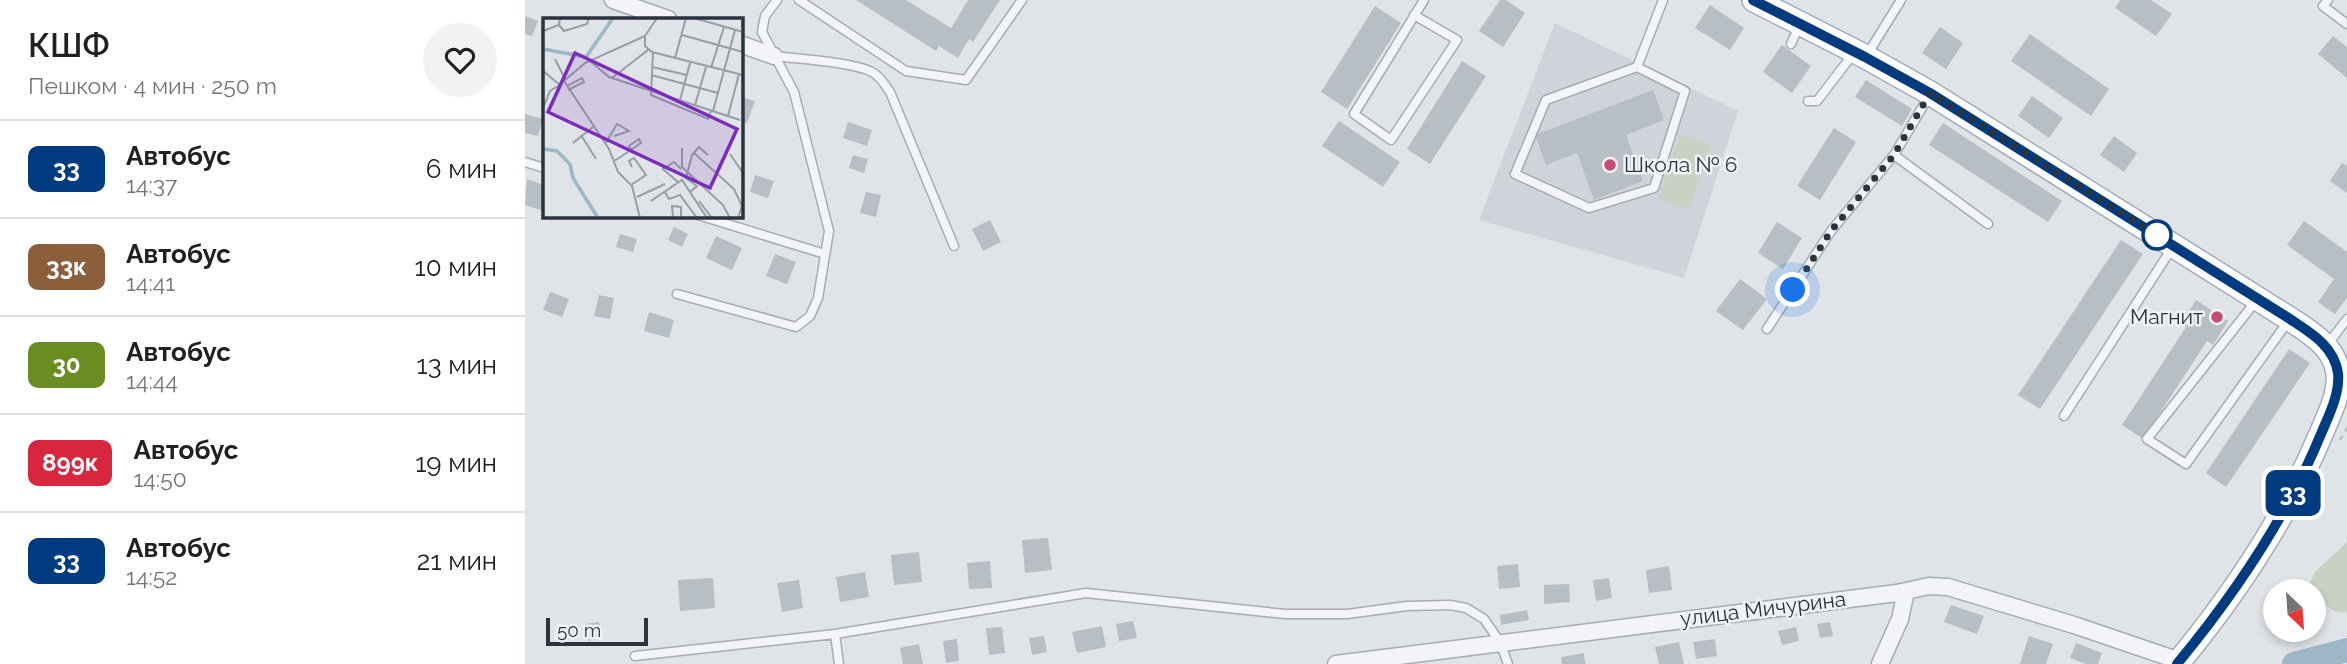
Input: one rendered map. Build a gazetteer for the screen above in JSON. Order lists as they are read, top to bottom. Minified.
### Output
{"streets":{"street":["улица Мичурина"]},"places":["Школа № 6","Магнит"],"lines":["bus line 33"],"scale_bar":"50 m","north":"bottom right","page":{"heading":["КШФ","Пешком · 4 мин · 250 m"],"on_map":"33","list":[{"mark":"33","name":"Автобус","note":"14:37","value":"6 мин"},{"mark":"33к","name":"Автобус","note":"14:41","value":"10 мин"},{"mark":"30","name":"Автобус","note":"14:44","value":"13 мин"},{"mark":"899к","name":"Автобус","note":"14:50","value":"19 мин"},{"mark":"33","name":"Автобус","note":"14:52","value":"21 мин"}],"scale":"50 m"}}
